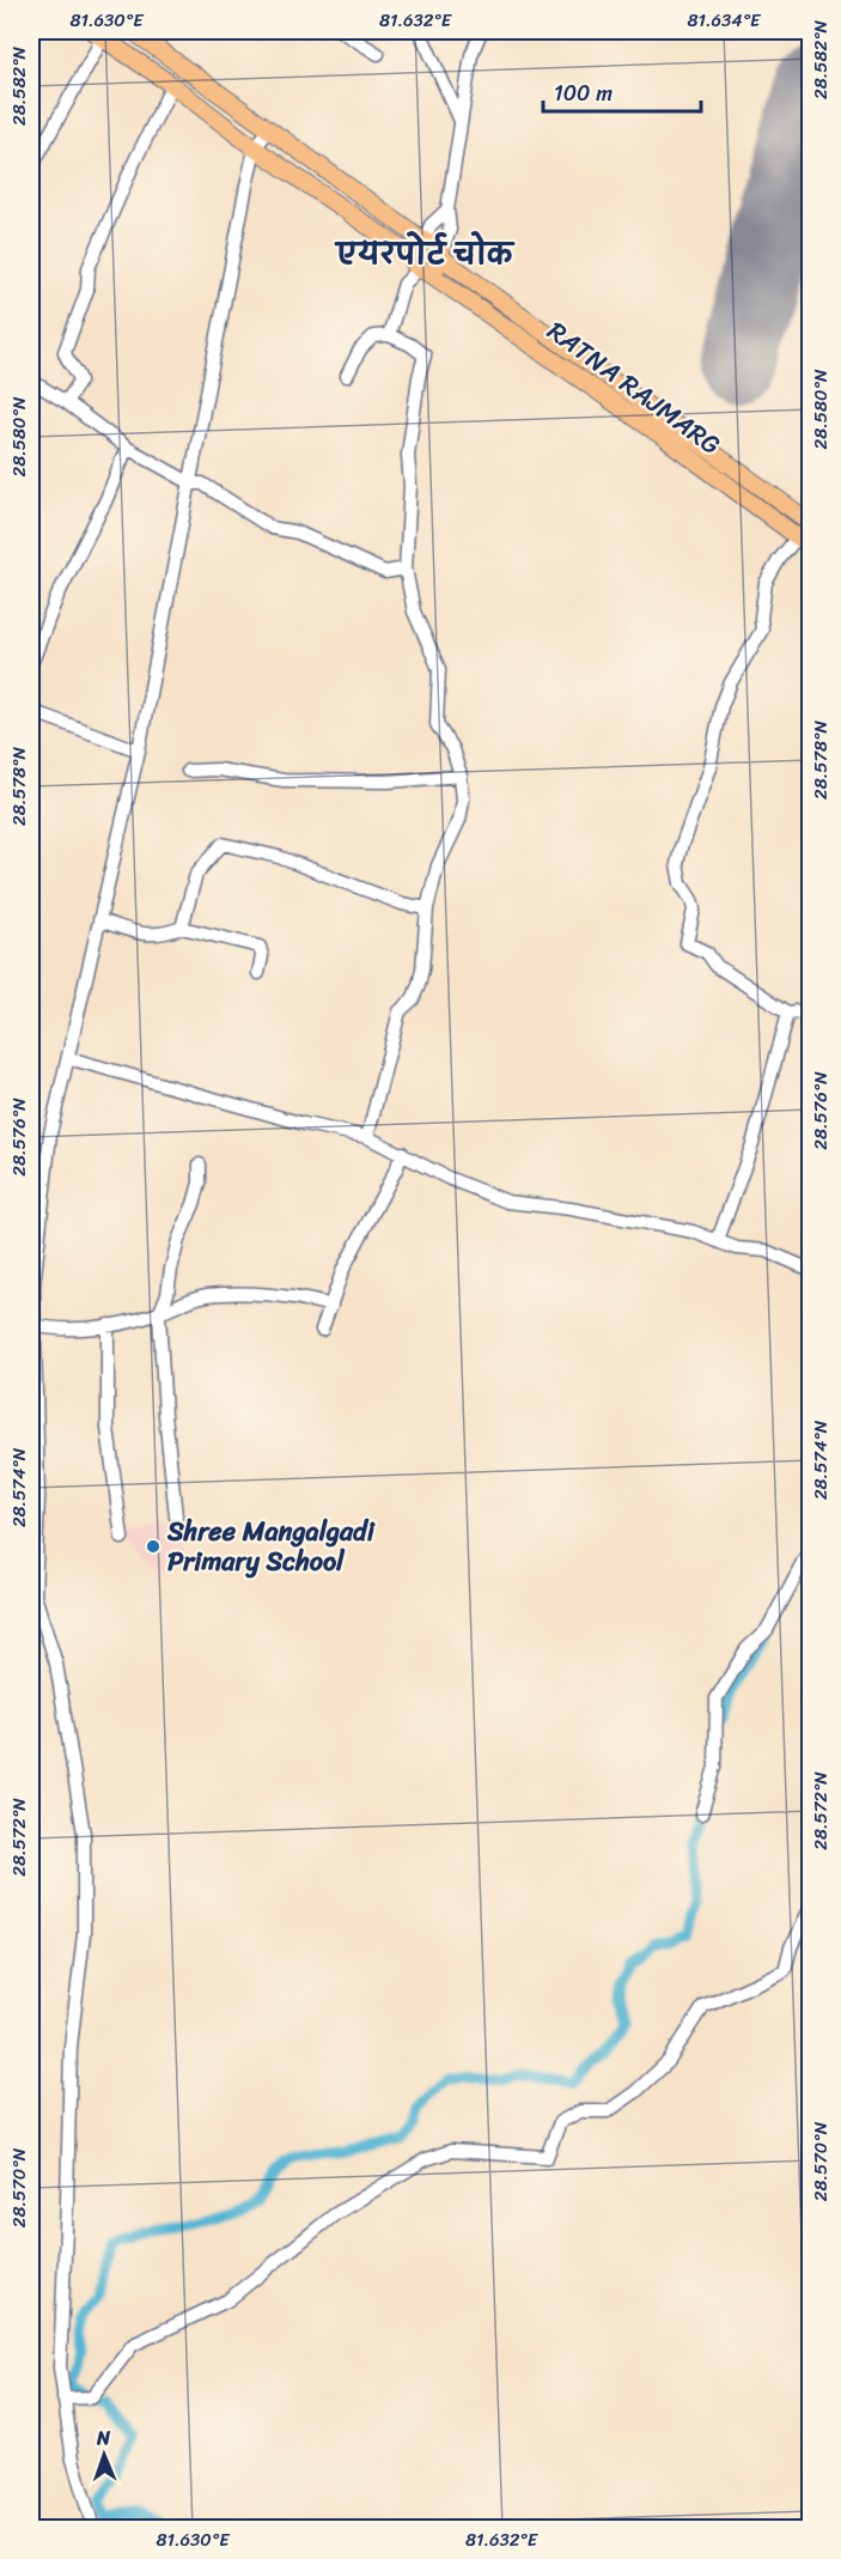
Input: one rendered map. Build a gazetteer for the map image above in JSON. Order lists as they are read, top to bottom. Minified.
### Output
{"streets":{"main road":["RATNA RAJMARG"]},"districts":["एयरपोर्ट चोक"],"places":["Shree Mangalgadi Primary School"],"scale_bar":"100 m","north":"top","coordinates":["81.630°E","81.632°E","81.634°E","28.582°N","28.580°N","28.578°N","28.576°N","28.574°N","28.572°N","28.570°N"]}
